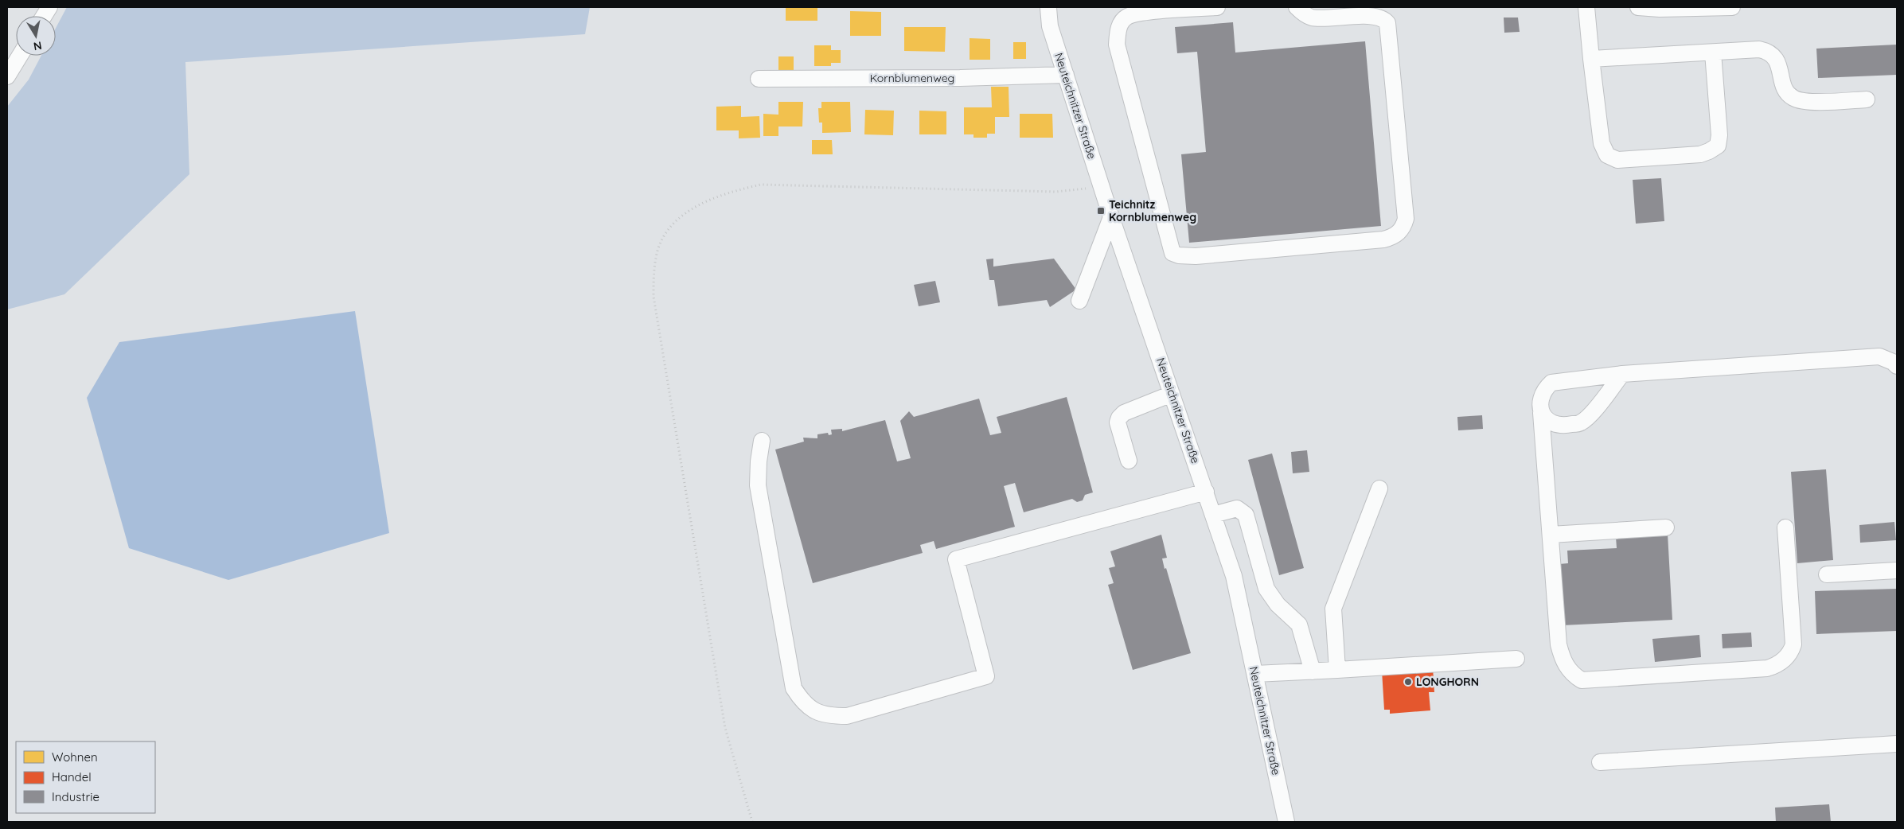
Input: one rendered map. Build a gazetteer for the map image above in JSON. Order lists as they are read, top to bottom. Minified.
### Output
{"streets":{"street":["Kornblumenweg","Neuteichnitzer Straße"]},"crossings":[["Kornblumenweg","Neuteichnitzer Straße"]],"places":{"transit":["Teichnitz Kornblumenweg"],"other":["LONGHORN"]},"legend":["Wohnen","Handel","Industrie"],"north":"bottom"}
